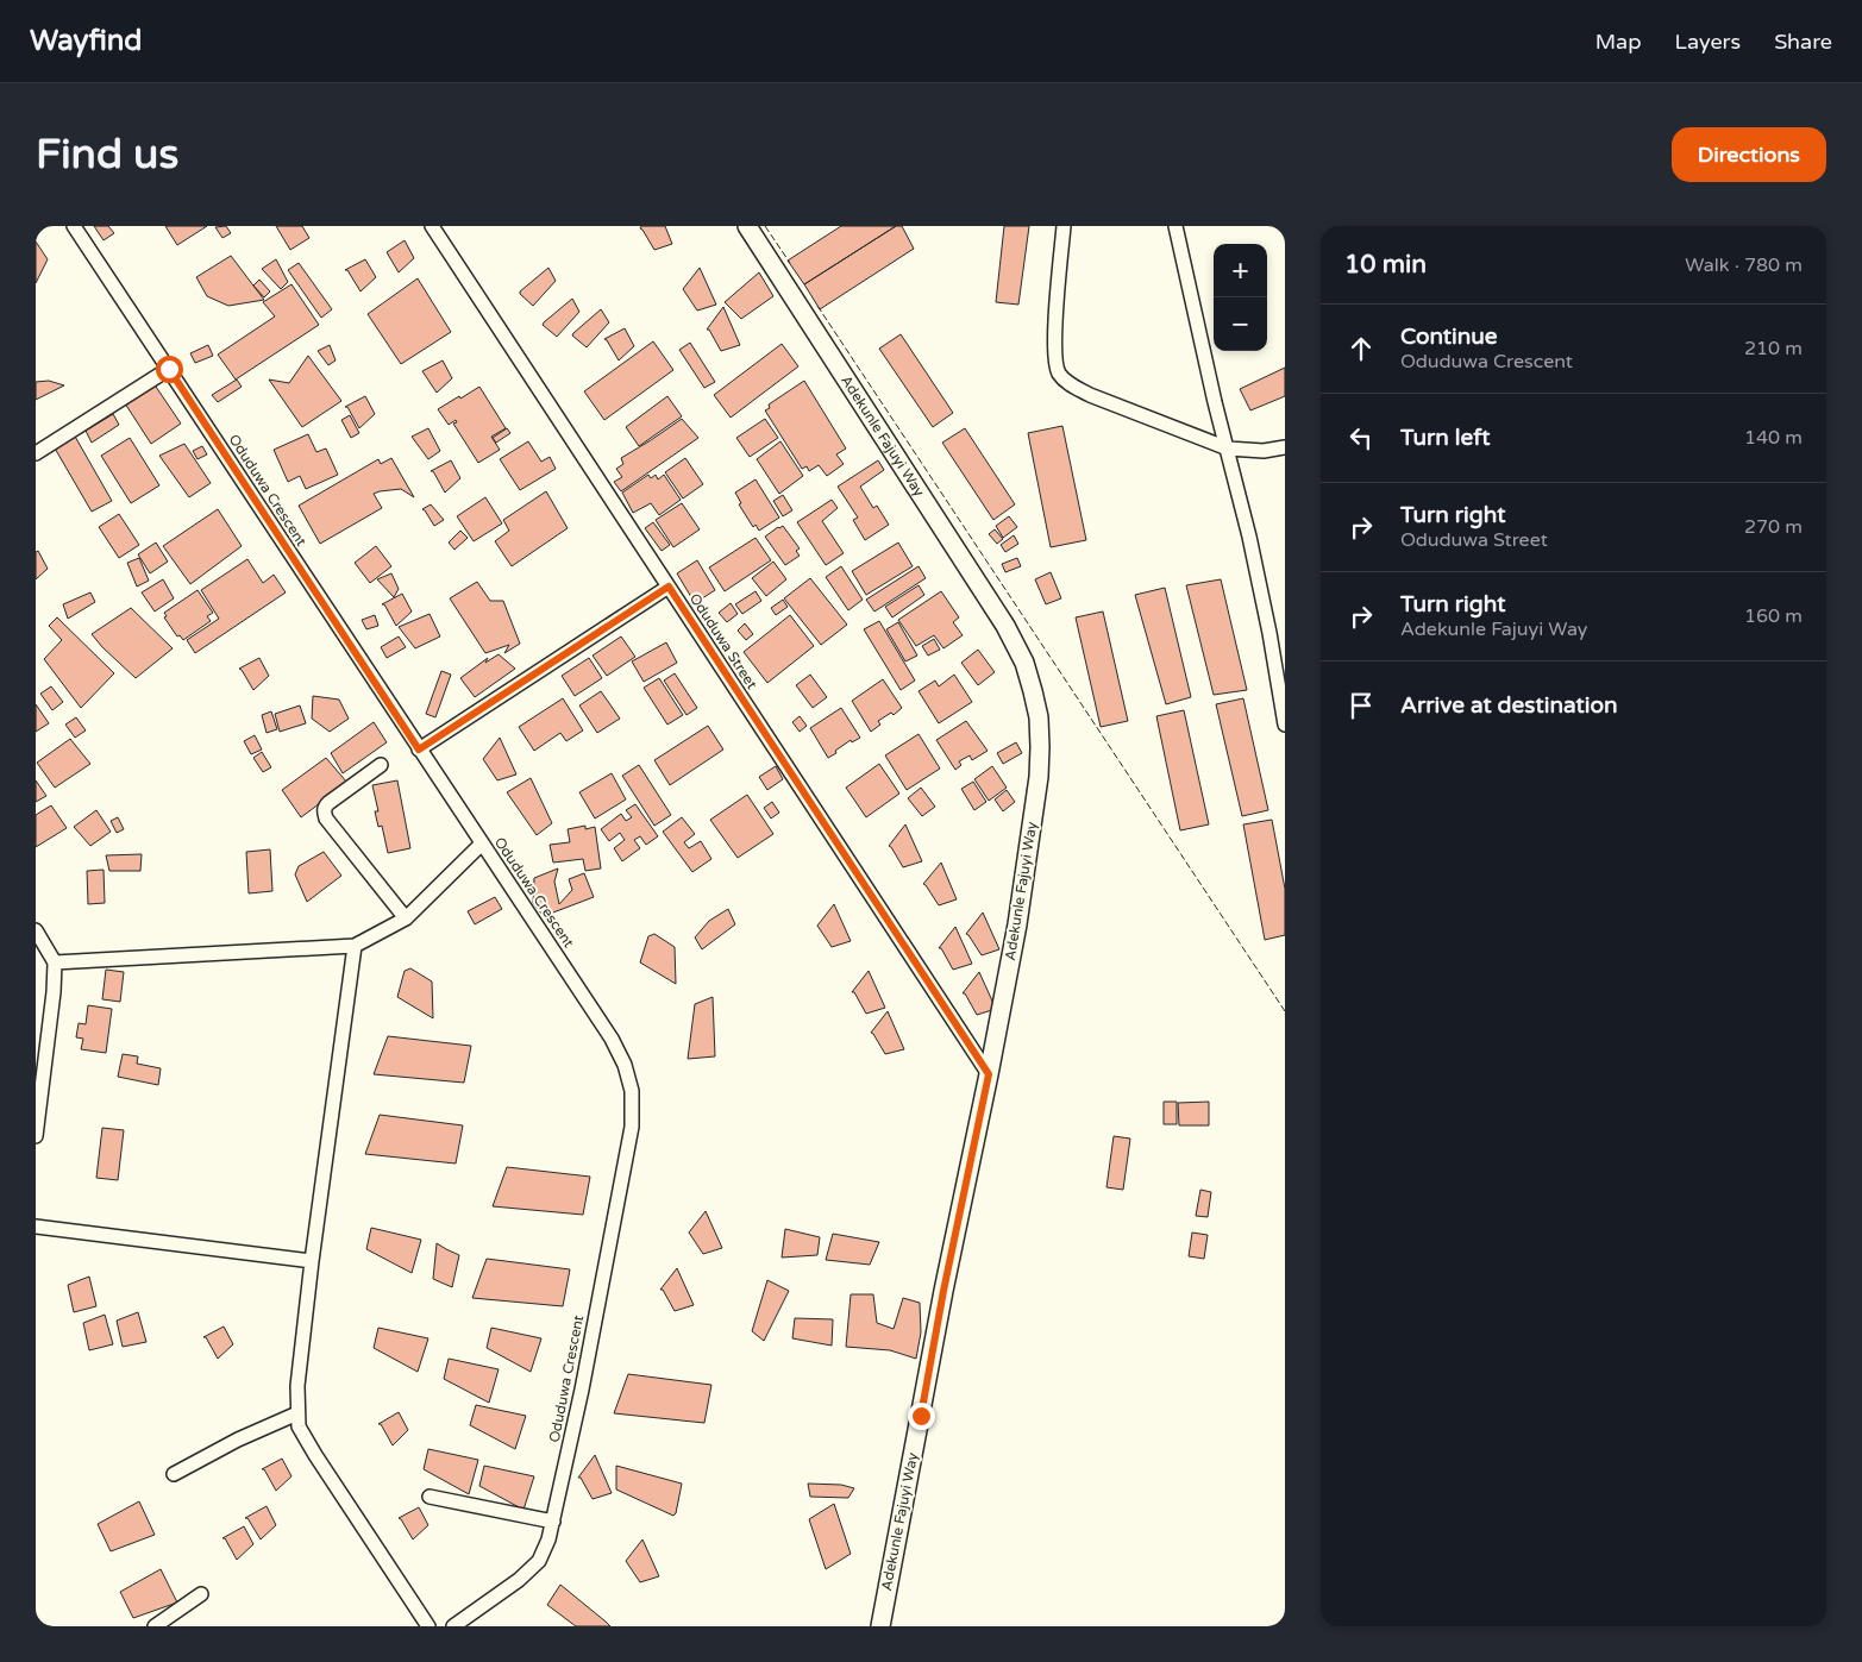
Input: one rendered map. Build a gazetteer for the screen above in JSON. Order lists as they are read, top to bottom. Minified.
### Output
{"streets":{"street":["Adekunle Fajuyi Way","Oduduwa Crescent","Oduduwa Street"]},"crossings":[["Adekunle Fajuyi Way","Oduduwa Street"]],"page":{"header":"Wayfind","nav":["Map","Layers","Share"],"buttons":"Directions","title":"Find us","heading":["10 min","Walk · 780 m"],"map_buttons":["+","−"],"list":[["Continue","Oduduwa Crescent","210 m"],["Turn left","140 m"],["Turn right","Oduduwa Street","270 m"],["Turn right","Adekunle Fajuyi Way","160 m"],"Arrive at destination"]}}
